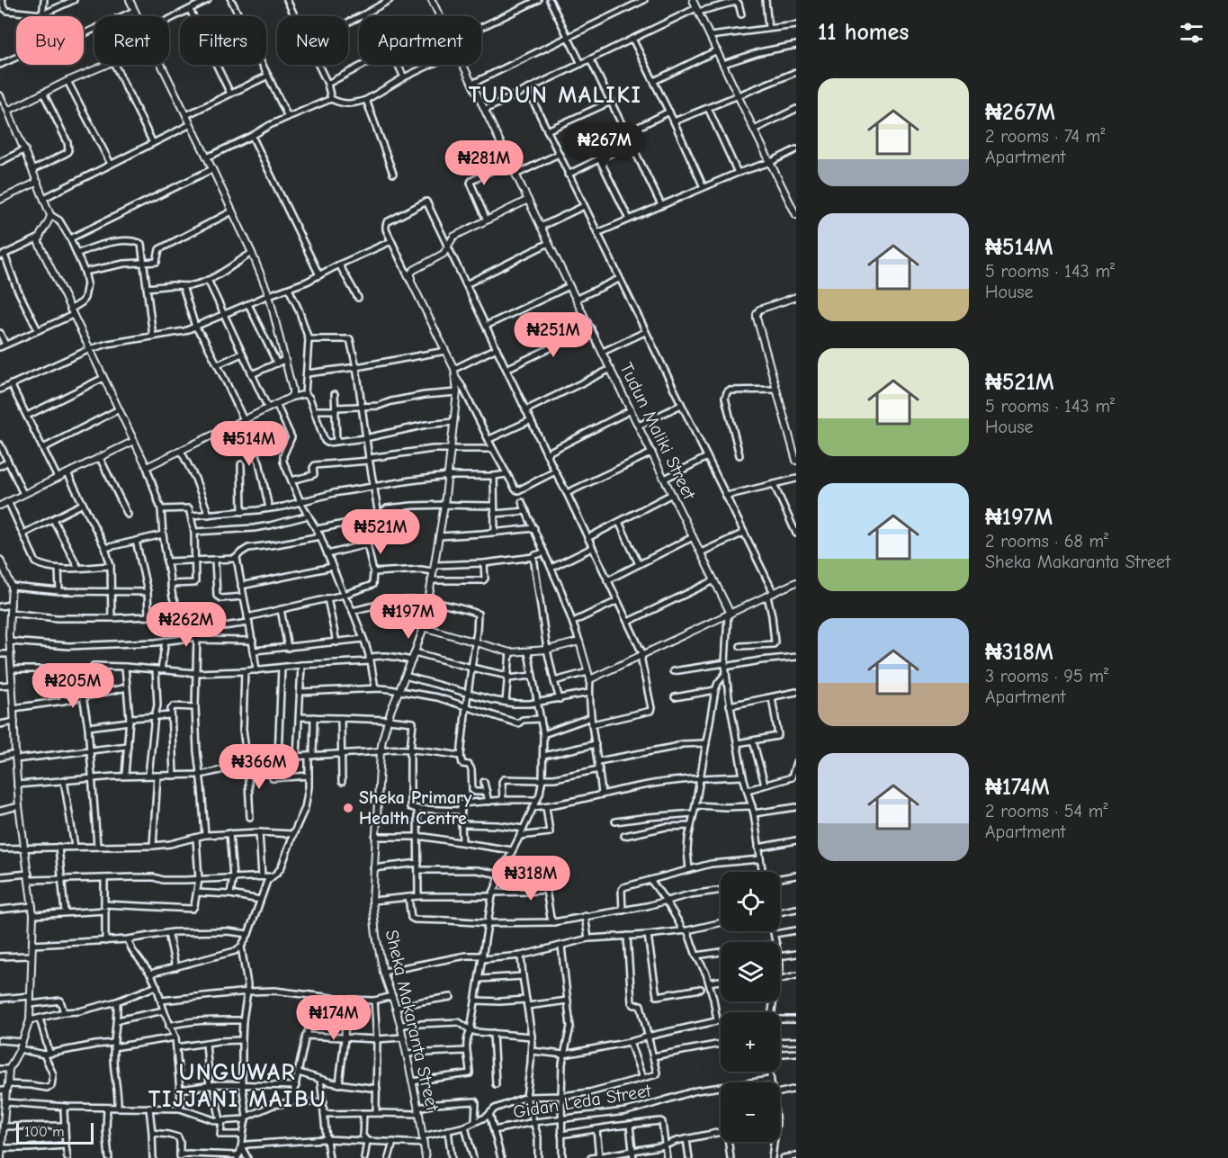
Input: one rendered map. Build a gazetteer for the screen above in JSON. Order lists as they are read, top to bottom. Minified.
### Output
{"streets":{"street":["Tudun Maliki Street","Sheka Makaranta Street","Gidan Leda Street"]},"districts":["TUDUN MALIKI","UNGUWAR TIJJANI MAIBU"],"places":["Sheka Primary Health Centre"],"scale_bar":"100 m","page":{"heading":"11 homes","chip":["Buy","Rent","Filters","New","Apartment"],"list":[{"name":"₦267M","note":"2 rooms · 74 m² · Apartment"},{"name":"₦514M","note":"5 rooms · 143 m² · House"},{"name":"₦521M","note":"5 rooms · 143 m² · House"},{"name":"₦197M","note":"2 rooms · 68 m² · Sheka Makaranta Street"},{"name":"₦318M","note":"3 rooms · 95 m² · Apartment"},{"name":"₦174M","note":"2 rooms · 54 m² · Apartment"}],"price":["₦267M","₦281M","₦251M","₦514M","₦521M","₦197M","₦262M","₦205M","₦366M","₦318M","₦174M"],"map_buttons":["+","−"],"scale":"100 m"}}
